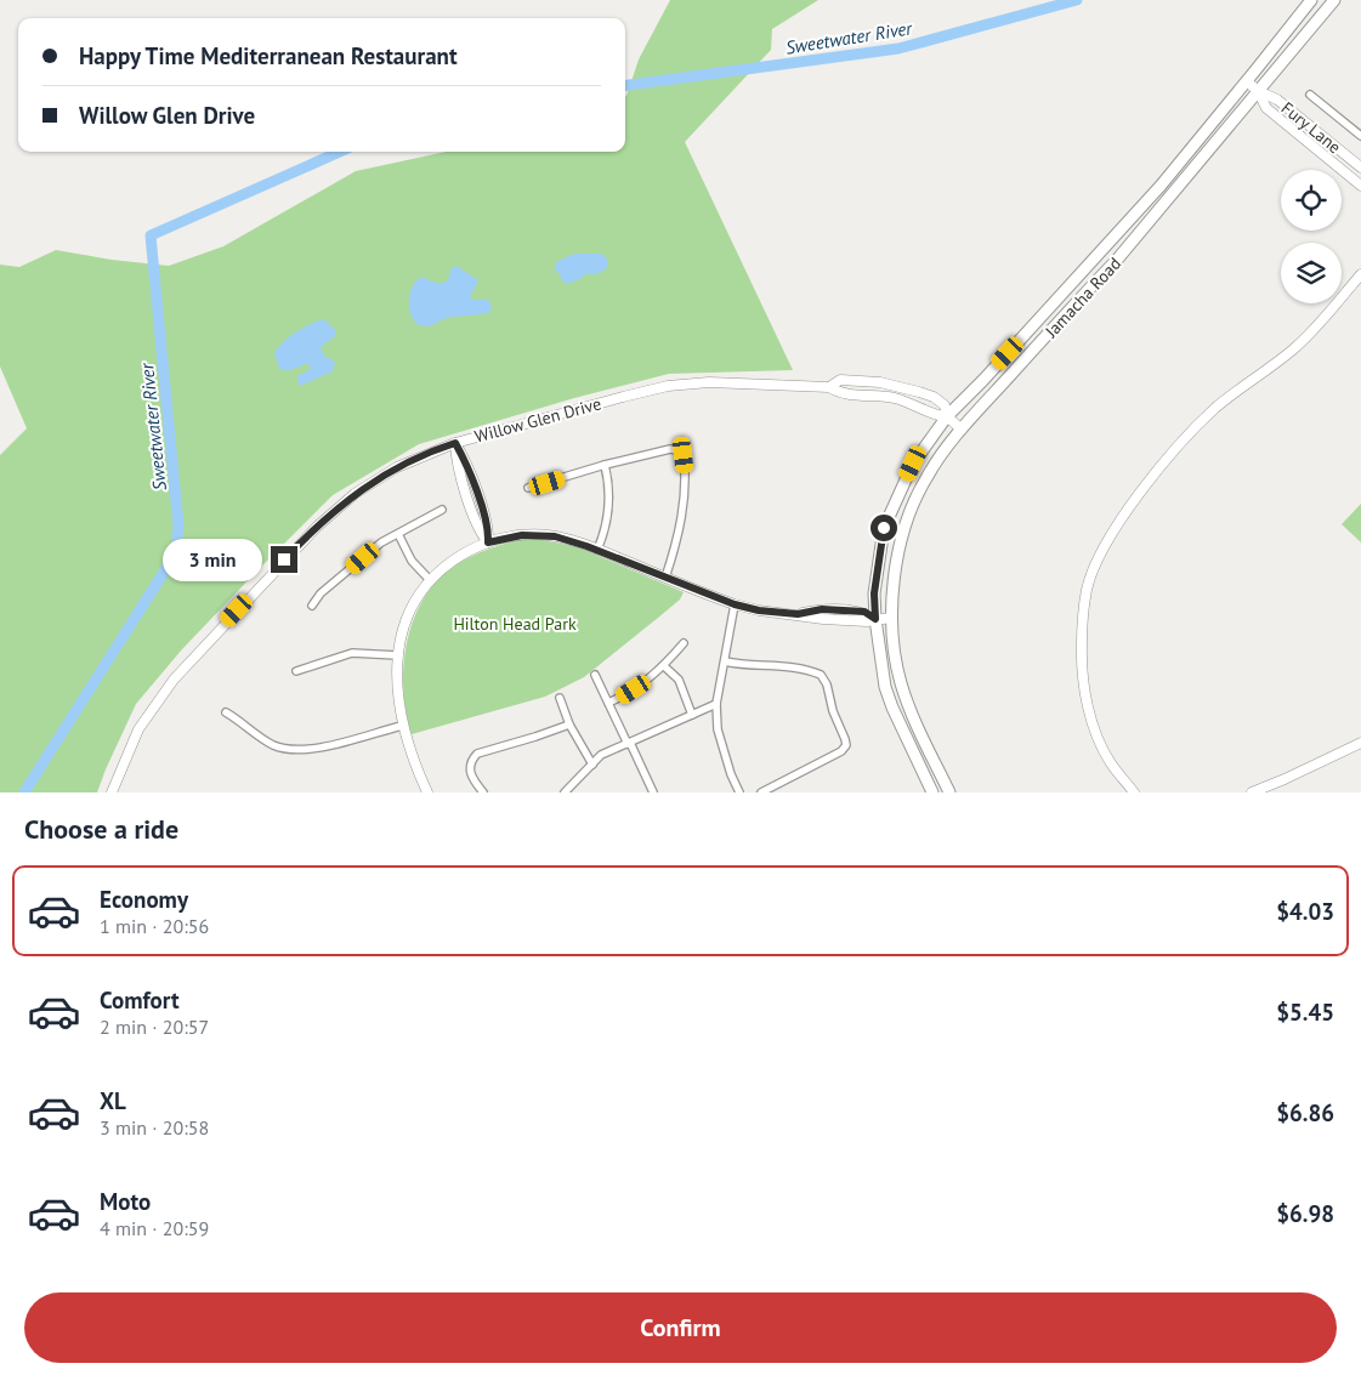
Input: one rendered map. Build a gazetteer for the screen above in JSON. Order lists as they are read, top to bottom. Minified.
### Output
{"streets":{"main road":["Fury Lane","Jamacha Road","Willow Glen Drive"]},"crossings":[["Fury Lane","Jamacha Road"],["Jamacha Road","Willow Glen Drive"]],"water":["Sweetwater River"],"parks":["Hilton Head Park"],"page":{"banner":["Happy Time Mediterranean Restaurant","Willow Glen Drive"],"bubble":"3 min","heading":"Choose a ride","list":[{"name":"Economy","note":"1 min · 20:56","value":"$4.03"},{"name":"Comfort","note":"2 min · 20:57","value":"$5.45"},{"name":"XL","note":"3 min · 20:58","value":"$6.86"},{"name":"Moto","note":"4 min · 20:59","value":"$6.98"}],"buttons":"Confirm"}}
